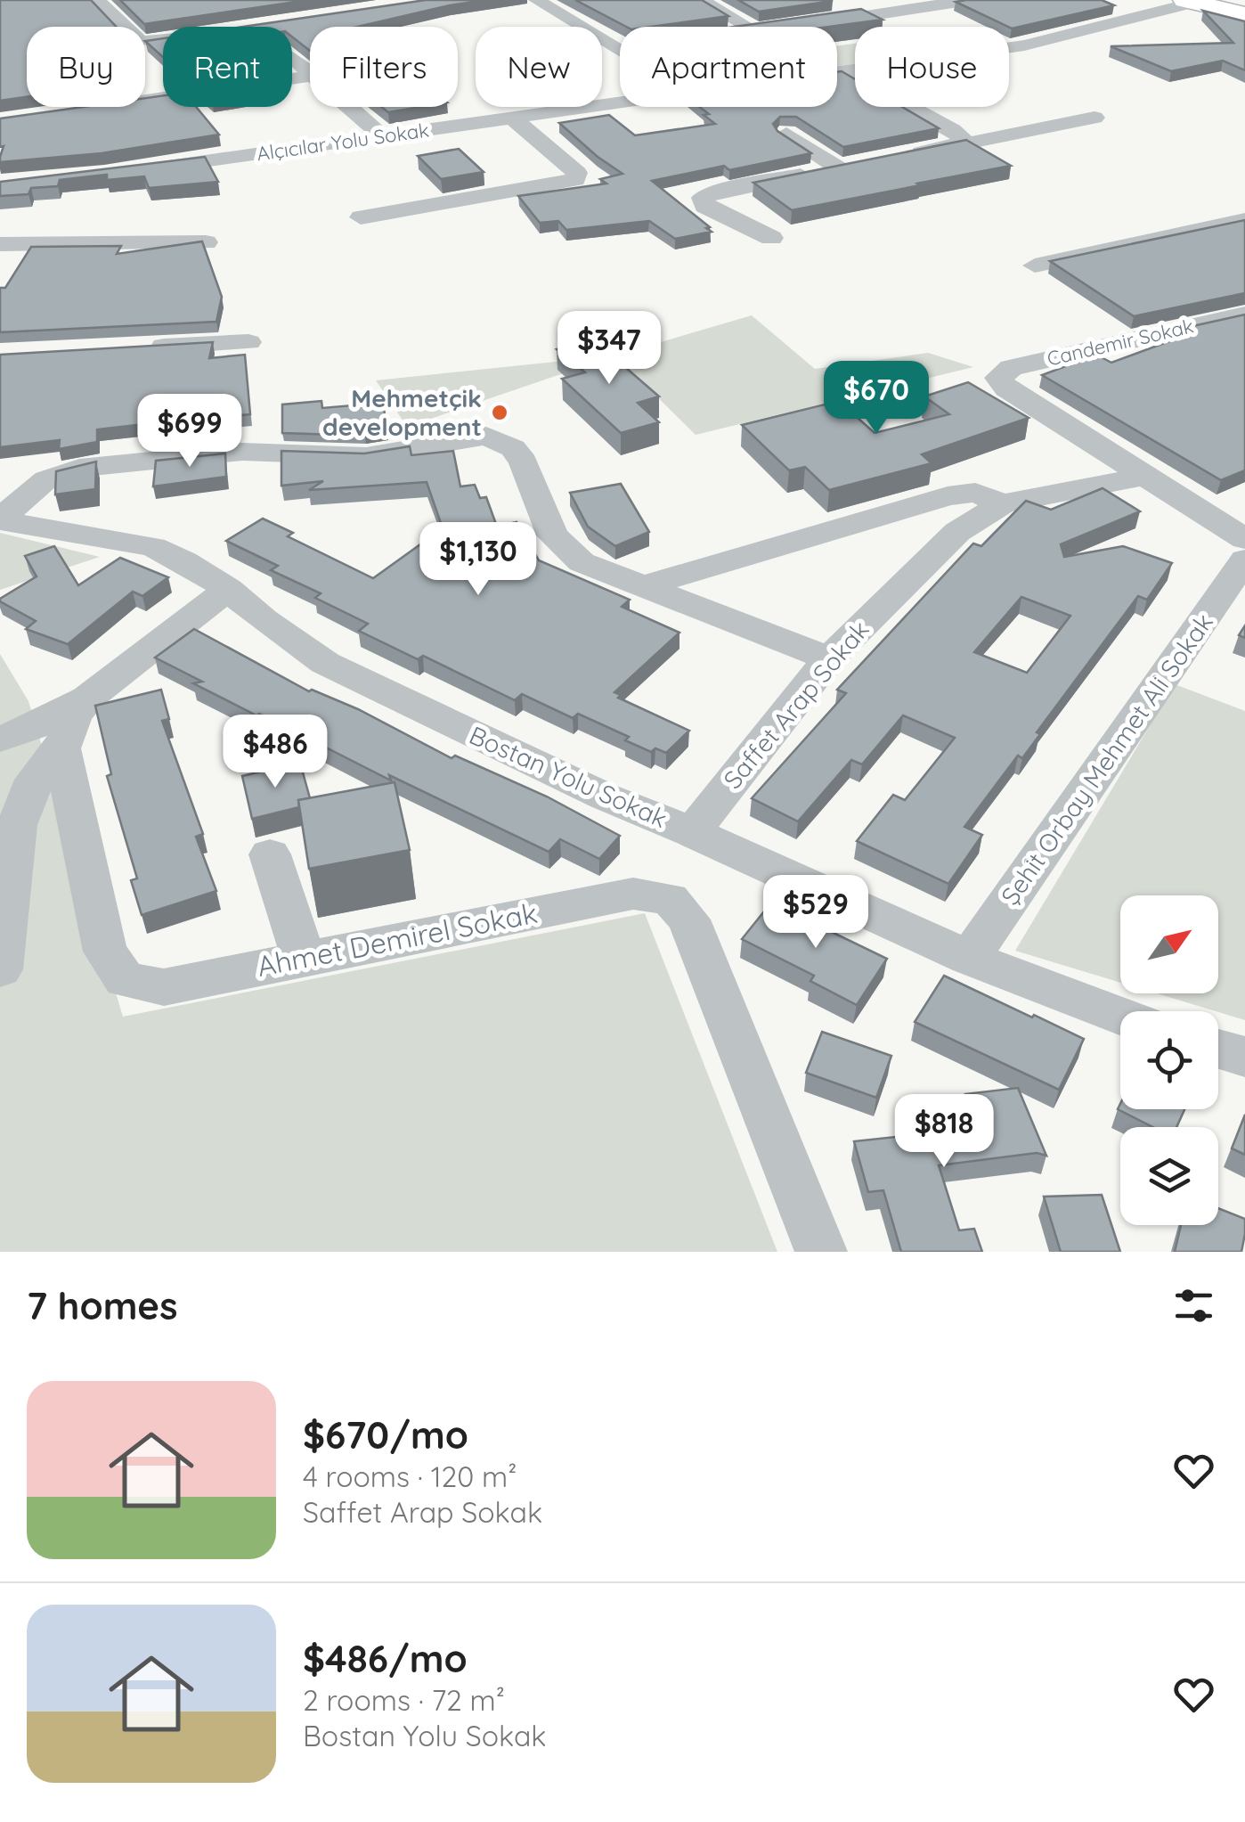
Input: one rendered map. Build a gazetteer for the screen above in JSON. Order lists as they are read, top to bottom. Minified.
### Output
{"streets":{"street":["Alçıcılar Yolu Sokak","Candemir Sokak","Saffet Arap Sokak","Şehit Orbay Mehmet Ali Sokak","Bostan Yolu Sokak","Ahmet Demirel Sokak"]},"crossings":[["Candemir Sokak","Saffet Arap Sokak"],["Saffet Arap Sokak","Bostan Yolu Sokak"],["Şehit Orbay Mehmet Ali Sokak","Bostan Yolu Sokak"]],"places":["Mehmetçik development"],"north":"top right","page":{"chip":["Buy","Rent","Filters","New","Apartment","House"],"price":["$347","$670","$699","$1,130","$486","$529","$818"],"heading":"7 homes","list":[{"name":"$670/mo","note":"4 rooms · 120 m² · Saffet Arap Sokak"},{"name":"$486/mo","note":"2 rooms · 72 m² · Bostan Yolu Sokak"}]}}
